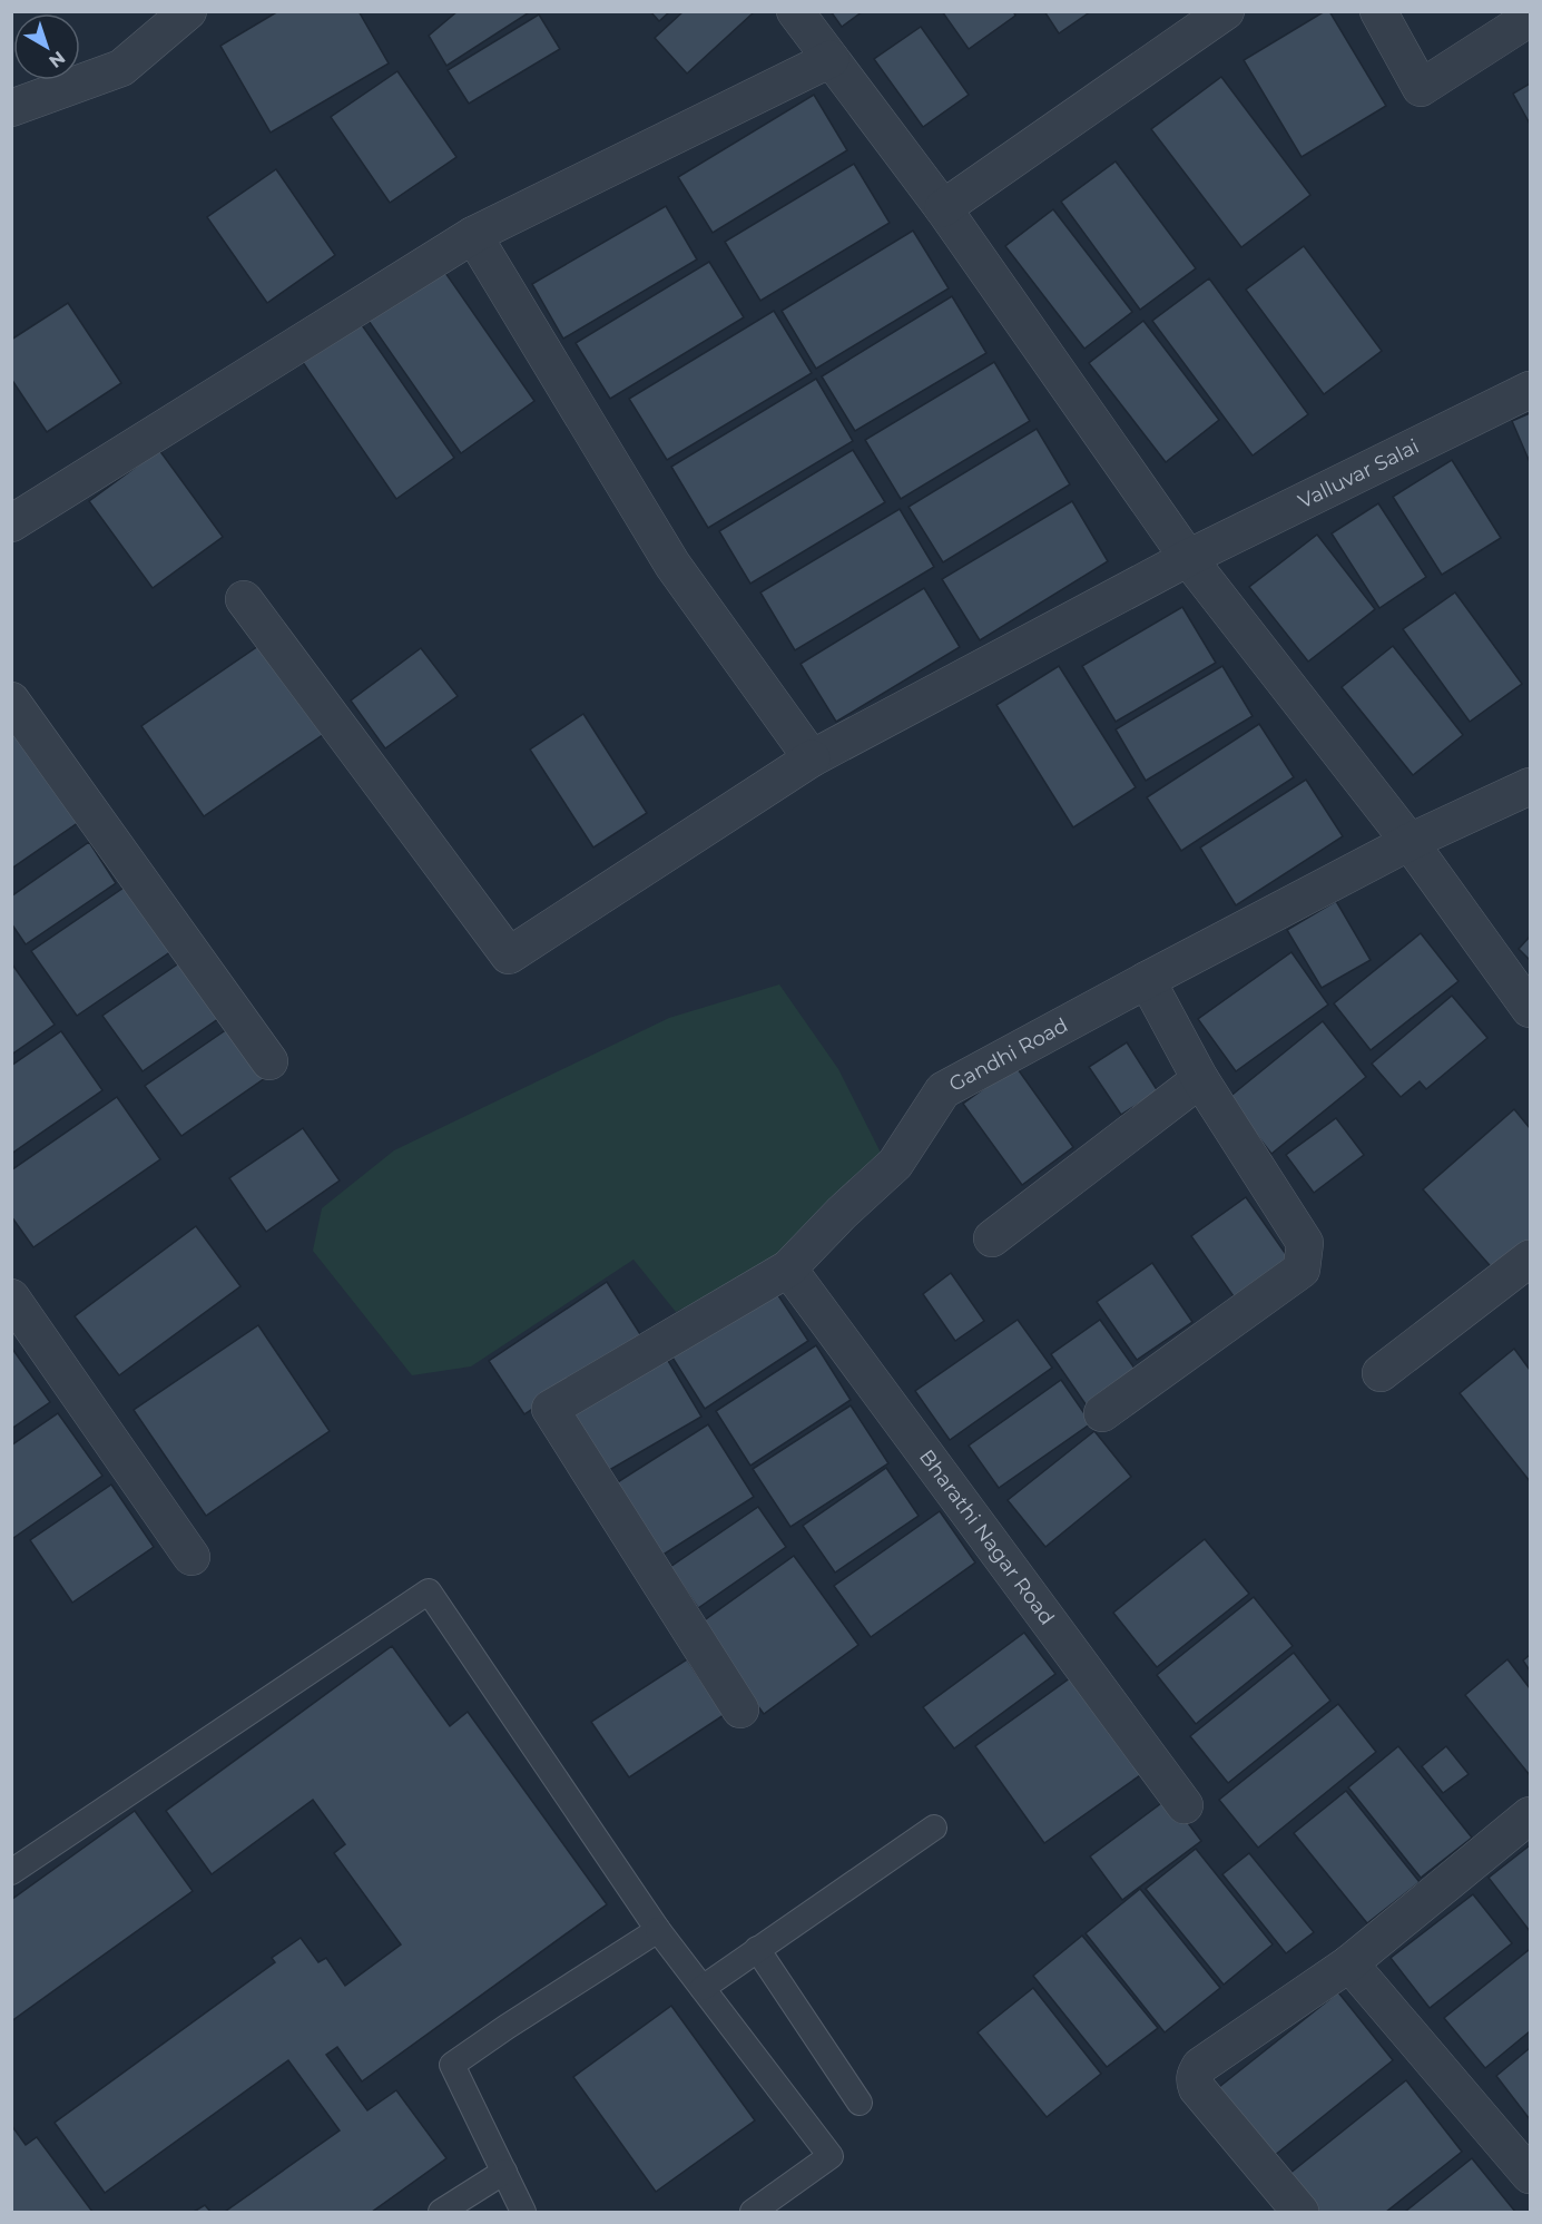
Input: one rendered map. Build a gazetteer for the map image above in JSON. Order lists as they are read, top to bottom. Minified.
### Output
{"streets":{"street":["Valluvar Salai","Gandhi Road","Bharathi Nagar Road"]},"crossings":[["Gandhi Road","Bharathi Nagar Road"]],"north":"bottom right"}
